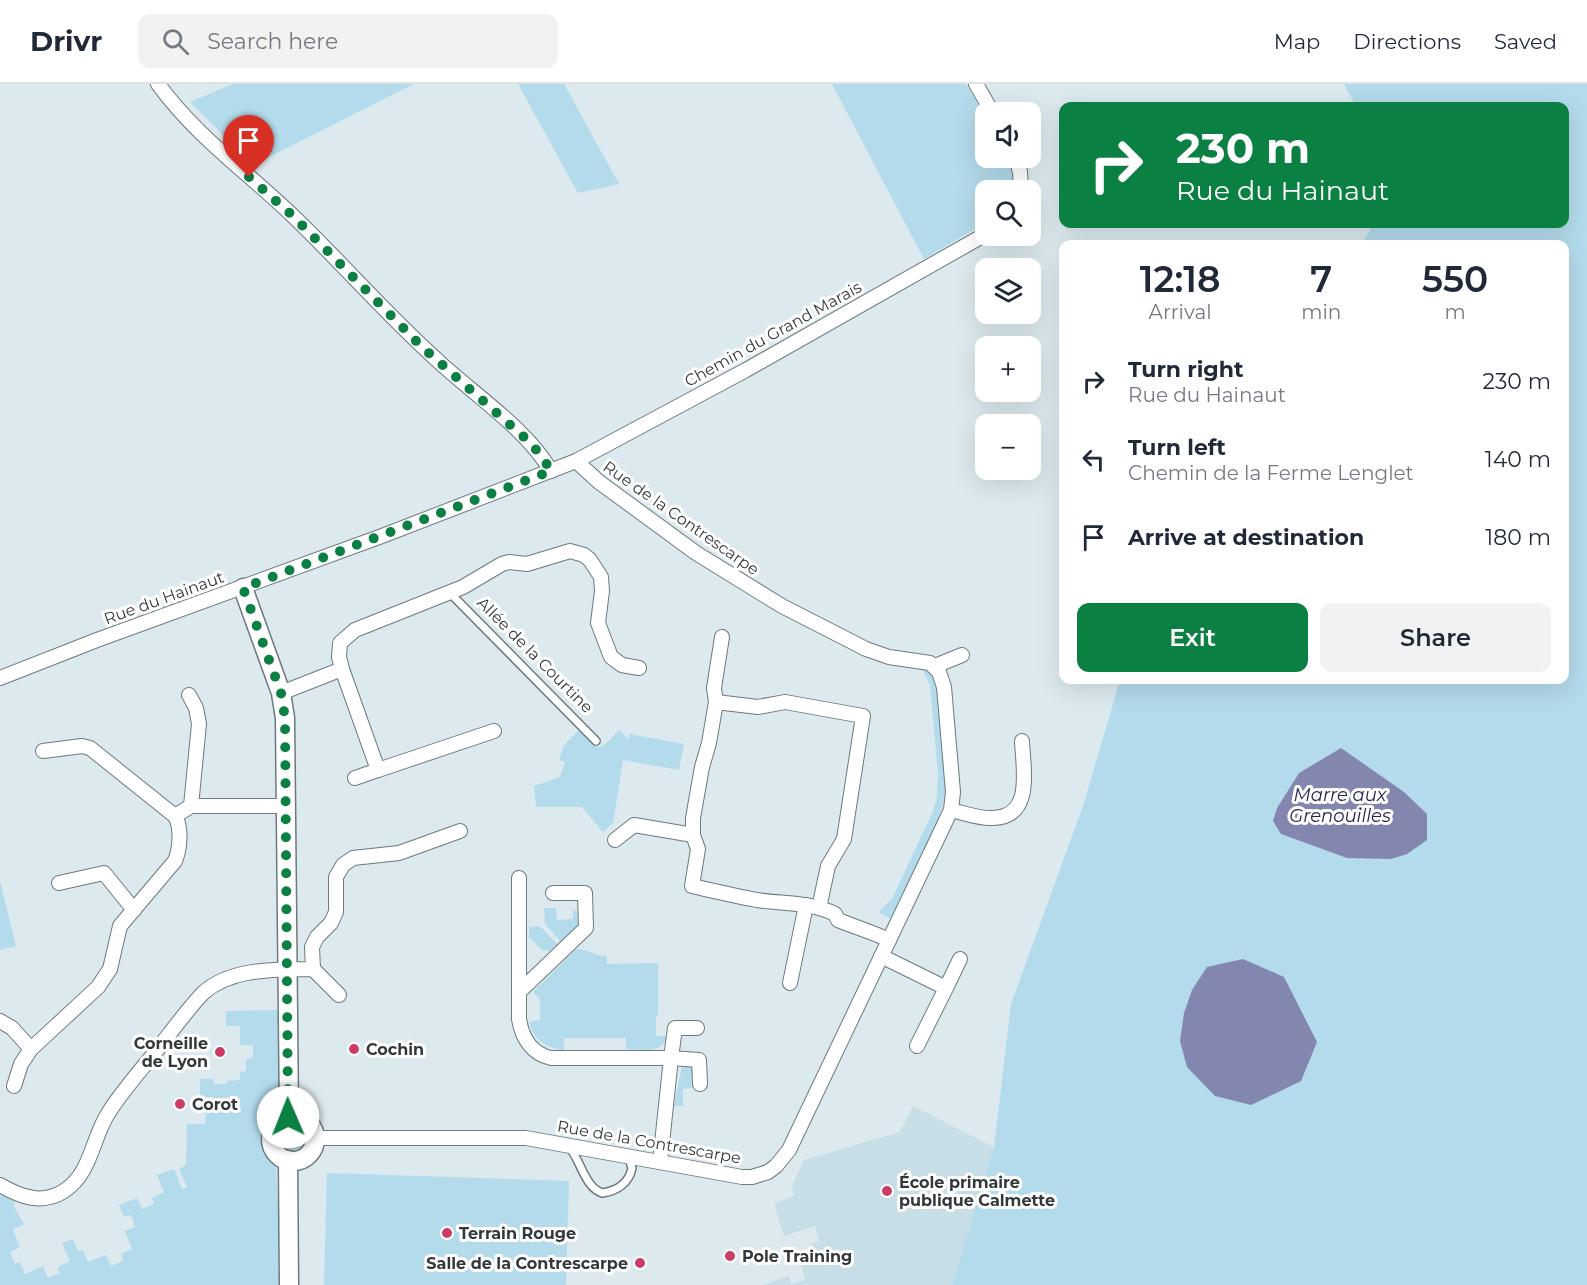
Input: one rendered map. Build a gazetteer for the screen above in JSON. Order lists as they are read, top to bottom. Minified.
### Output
{"streets":{"street":["Chemin du Grand Marais","Rue de la Contrescarpe","Rue du Hainaut","Allée de la Courtine"]},"crossings":[["Chemin du Grand Marais","Rue de la Contrescarpe"],["Chemin du Grand Marais","Rue du Hainaut"],["Rue de la Contrescarpe","Rue du Hainaut"]],"water":["Marre aux Grenouilles"],"places":["Cochin","Corneille de Lyon","Corot","École primaire publique Calmette","Terrain Rouge","Pole Training","Salle de la Contrescarpe"],"page":{"header":"Drivr","search":"Search here","nav":["Map","Directions","Saved"],"map_buttons":["+","−"],"turn":["230 m","Rue du Hainaut"],"eta":["12:18","Arrival","7","min","550","m"],"list":[{"name":"Turn right","note":"Rue du Hainaut","value":"230 m"},{"name":"Turn left","note":"Chemin de la Ferme Lenglet","value":"140 m"},{"name":"Arrive at destination","value":"180 m"}],"buttons":["Exit","Share"]}}
